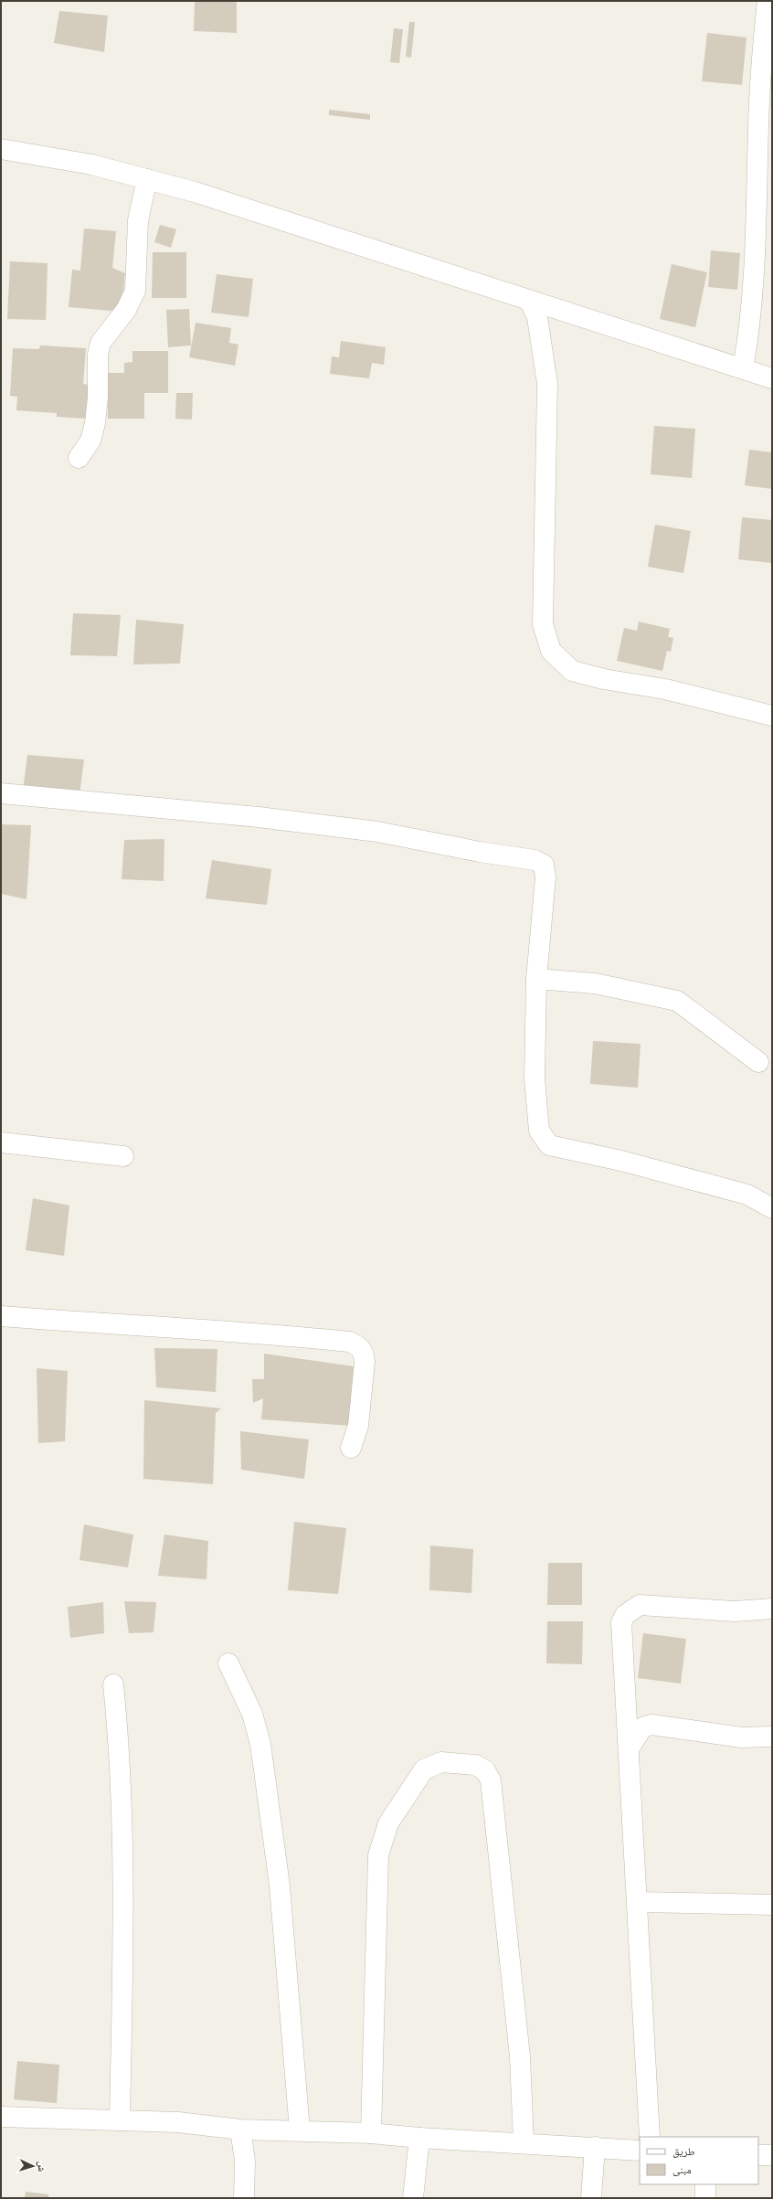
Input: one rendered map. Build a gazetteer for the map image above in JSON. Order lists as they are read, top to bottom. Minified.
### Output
{"legend":["طريق","مبنى"],"north":"right"}
